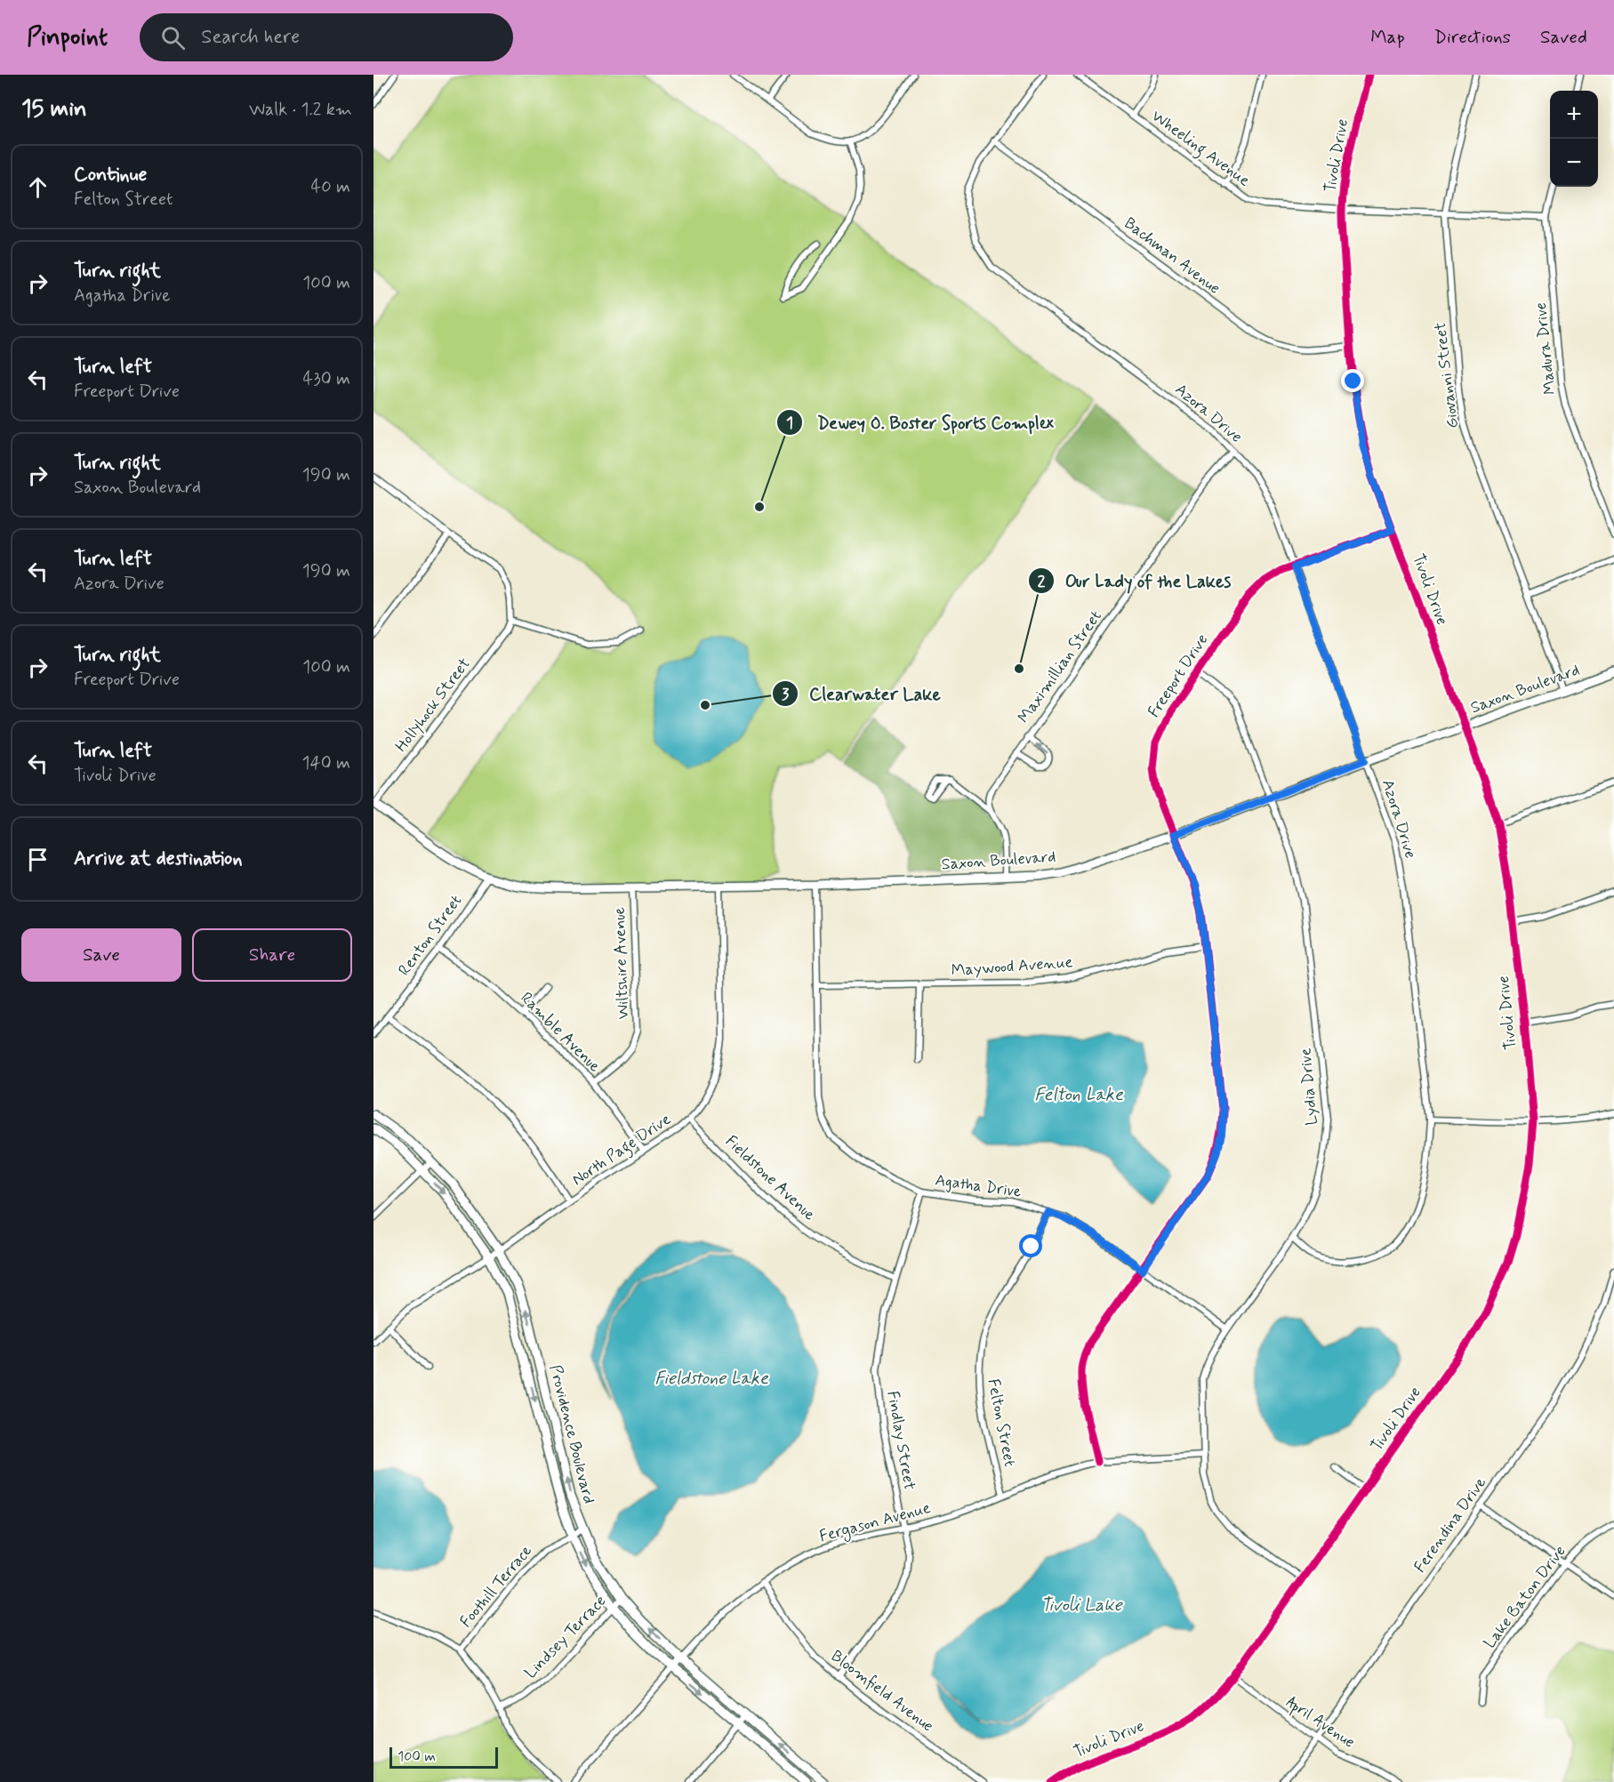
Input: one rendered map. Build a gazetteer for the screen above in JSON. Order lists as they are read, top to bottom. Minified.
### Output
{"streets":{"main road":["Saxon Boulevard","Providence Boulevard"],"street":["Wheeling Avenue","Tivoli Drive","Bachman Avenue","Madura Drive","Giovanni Street","Azora Drive","Maximillian Street","Freeport Drive","Hollyhock Street","Renton Street","Wiltshire Avenue","Maywood Avenue","Ramble Avenue","Lydia Drive","North Page Drive","Fieldstone Avenue","Agatha Drive","Felton Street","Findlay Street","Fergason Avenue","Ferendina Drive","Foothill Terrace","Lake Baton Drive","Lindsey Terrace","Bloomfield Avenue","April Avenue"]},"crossings":[["Wheeling Avenue","Tivoli Drive"],["Wheeling Avenue","Madura Drive"],["Wheeling Avenue","Giovanni Street"],["Tivoli Drive","Bachman Avenue"],["Tivoli Drive","Freeport Drive"],["Tivoli Drive","Saxon Boulevard"],["Tivoli Drive","Lydia Drive"],["Tivoli Drive","April Avenue"],["Bachman Avenue","Azora Drive"],["Giovanni Street","Saxon Boulevard"],["Azora Drive","Maximillian Street"],["Azora Drive","Freeport Drive"],["Azora Drive","Saxon Boulevard"],["Azora Drive","Lydia Drive"],["Freeport Drive","Saxon Boulevard"],["Freeport Drive","Maywood Avenue"],["Freeport Drive","Lydia Drive"],["Freeport Drive","Agatha Drive"],["Freeport Drive","Fergason Avenue"],["Saxon Boulevard","Hollyhock Street"],["Saxon Boulevard","Renton Street"],["Saxon Boulevard","Wiltshire Avenue"],["Saxon Boulevard","Lydia Drive"],["Saxon Boulevard","North Page Drive"],["Saxon Boulevard","Agatha Drive"],["Renton Street","Ramble Avenue"],["Wiltshire Avenue","Ramble Avenue"],["Maywood Avenue","Agatha Drive"],["Ramble Avenue","North Page Drive"],["Lydia Drive","Agatha Drive"],["Lydia Drive","Fergason Avenue"],["North Page Drive","Fieldstone Avenue"],["North Page Drive","Providence Boulevard"],["Fieldstone Avenue","Findlay Street"],["Agatha Drive","Felton Street"],["Agatha Drive","Findlay Street"],["Felton Street","Fergason Avenue"],["Providence Boulevard","Fergason Avenue"],["Providence Boulevard","Foothill Terrace"],["Providence Boulevard","Lindsey Terrace"],["Findlay Street","Fergason Avenue"],["Findlay Street","Bloomfield Avenue"],["Fergason Avenue","Bloomfield Avenue"],["Ferendina Drive","April Avenue"]],"water":["Felton Lake","Fieldstone Lake","Tivoli Lake"],"places":["Dewey O. Boster Sports Complex","Our Lady of the Lakes","Clearwater Lake"],"scale_bar":"100 m","page":{"header":"Pinpoint","search":"Search here","nav":["Map","Directions","Saved"],"heading":["15 min","Walk · 1.2 km"],"map_buttons":["+","−"],"list":[["Continue","Felton Street","40 m"],["Turn right","Agatha Drive","100 m"],["Turn left","Freeport Drive","430 m"],["Turn right","Saxon Boulevard","190 m"],["Turn left","Azora Drive","190 m"],["Turn right","Freeport Drive","100 m"],["Turn left","Tivoli Drive","140 m"],"Arrive at destination"],"buttons":["Save","Share"],"scale":"100 m"}}
